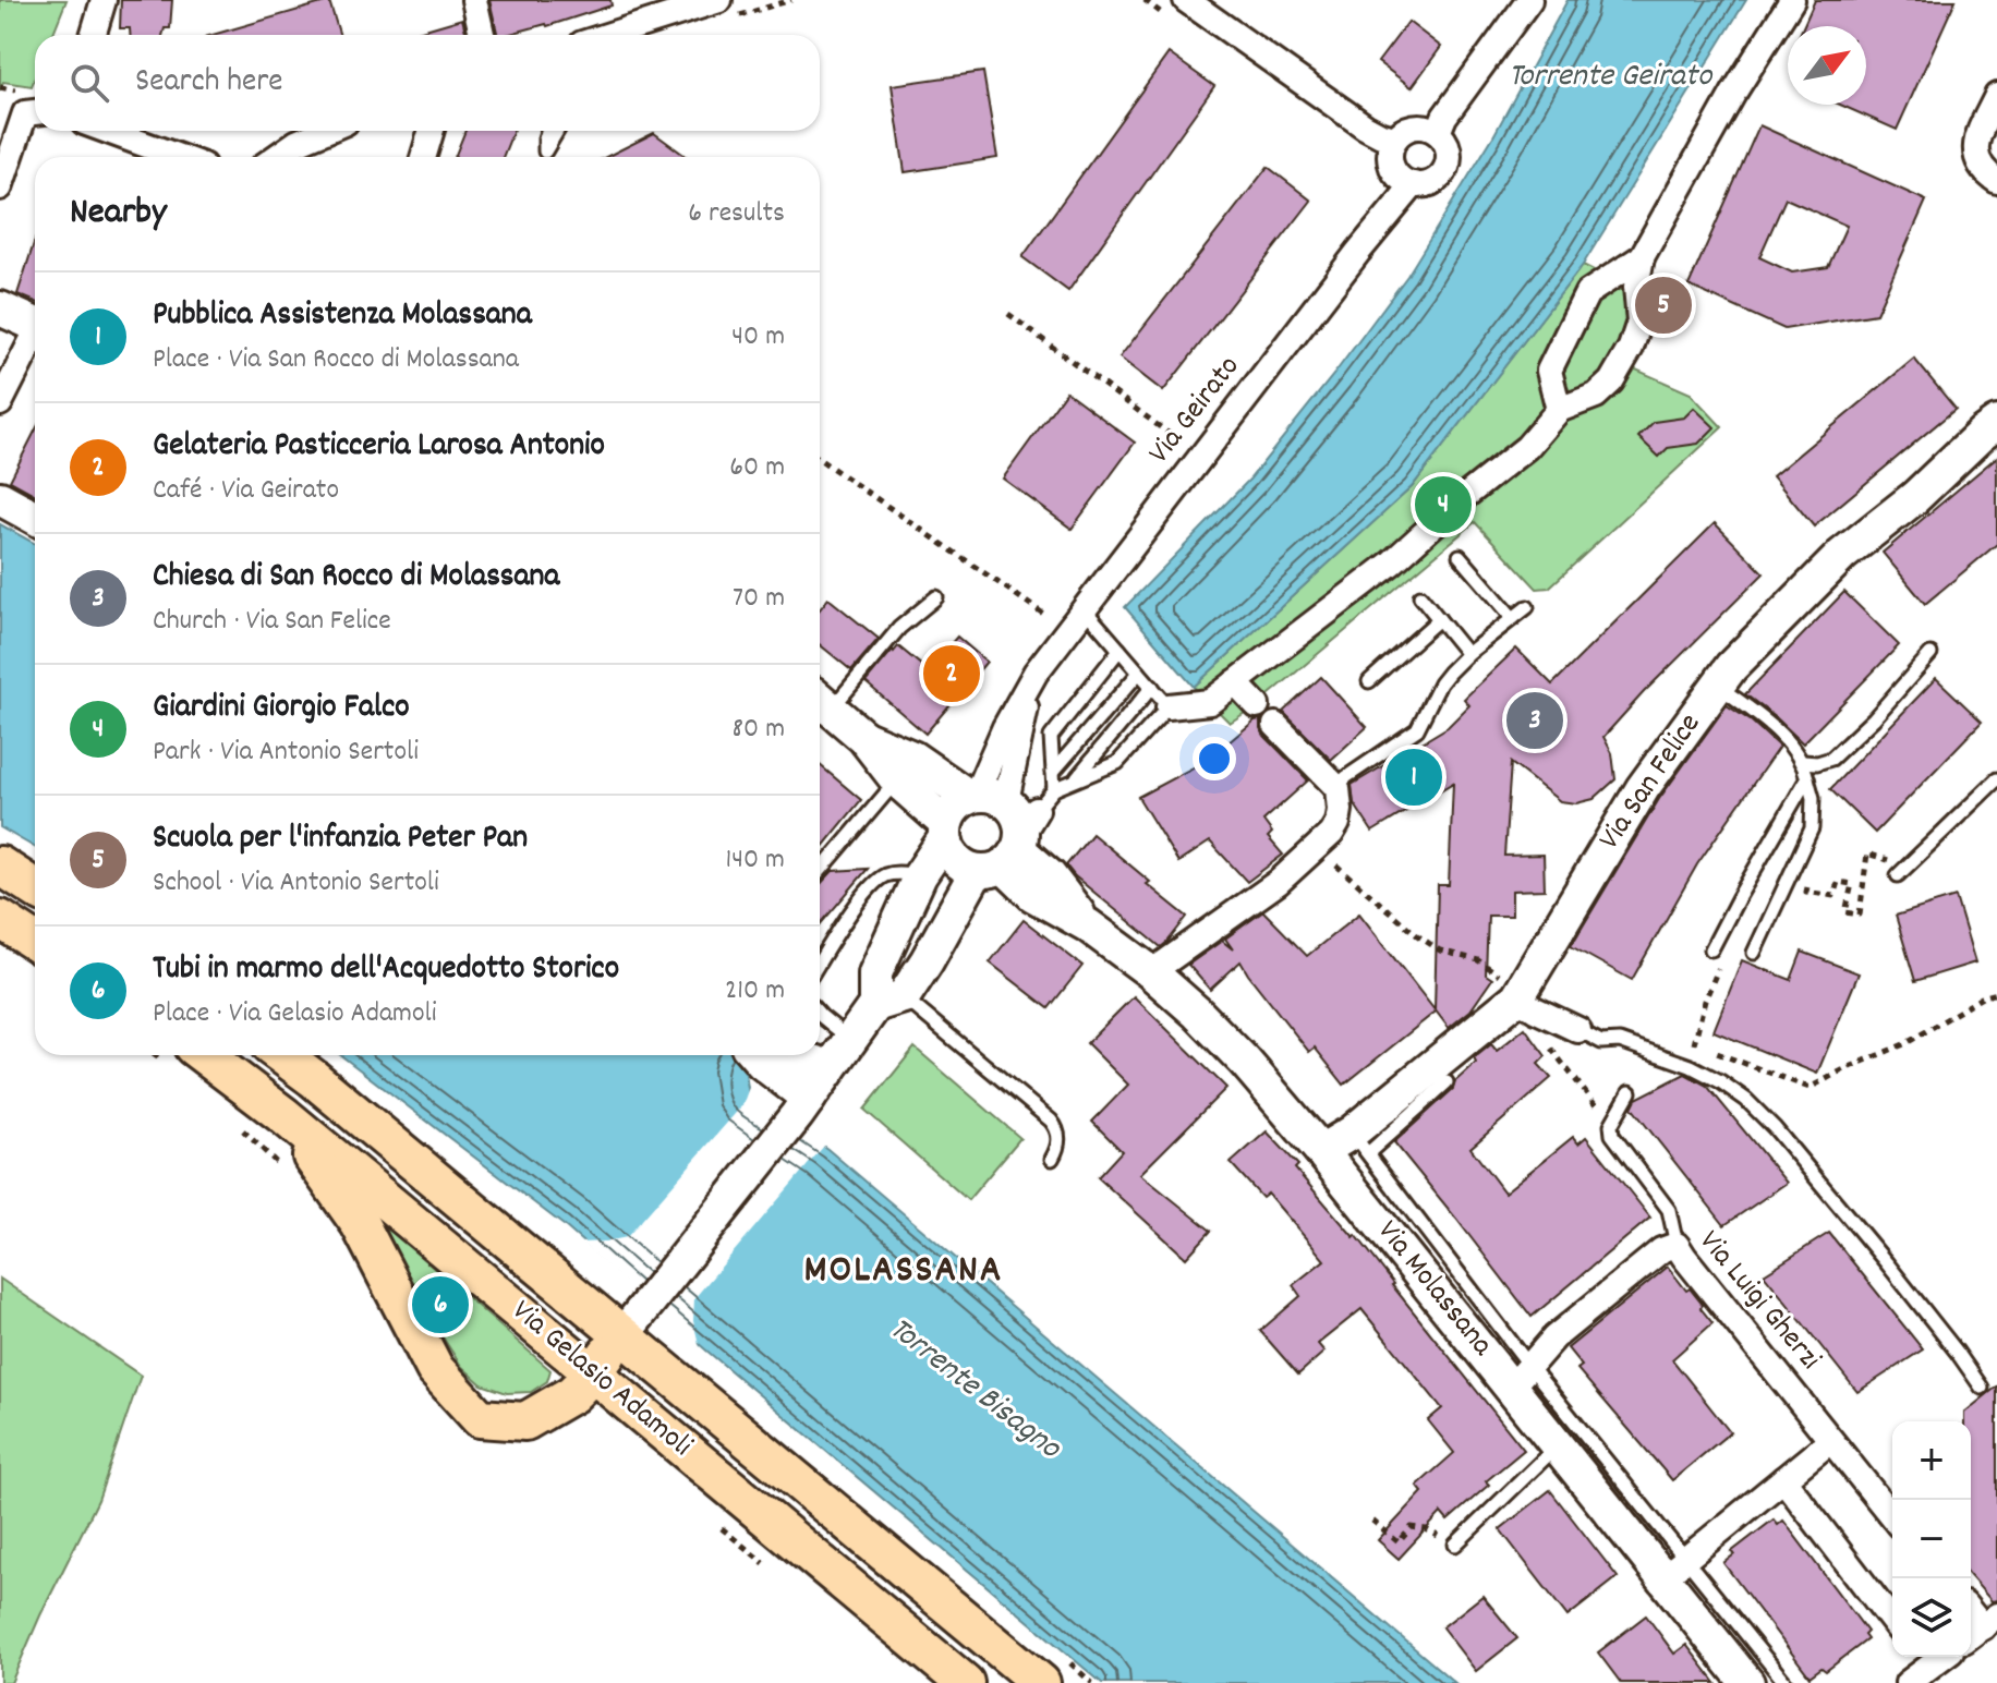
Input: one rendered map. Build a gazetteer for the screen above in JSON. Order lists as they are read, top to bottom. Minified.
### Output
{"streets":{"main road":["Via San Felice","Via Molassana","Via Gelasio Adamoli"],"street":["Via Geirato","Via Luigi Gherzi"]},"crossings":[["Via Geirato","Via Molassana"],["Via San Felice","Via Molassana"],["Via Molassana","Via Luigi Gherzi"]],"districts":["MOLASSANA"],"water":["Torrente Geirato","Torrente Bisagno"],"north":"top right","page":{"search":"Search here","heading":["Nearby","6 results"],"list":[{"mark":"1","name":"Pubblica Assistenza Molassana","note":"Place · Via San Rocco di Molassana","value":"40 m"},{"mark":"2","name":"Gelateria Pasticceria Larosa Antonio","note":"Café · Via Geirato","value":"60 m"},{"mark":"3","name":"Chiesa di San Rocco di Molassana","note":"Church · Via San Felice","value":"70 m"},{"mark":"4","name":"Giardini Giorgio Falco","note":"Park · Via Antonio Sertoli","value":"80 m"},{"mark":"5","name":"Scuola per l'infanzia Peter Pan","note":"School · Via Antonio Sertoli","value":"140 m"},{"mark":"6","name":"Tubi in marmo dell'Acquedotto Storico","note":"Place · Via Gelasio Adamoli","value":"210 m"}],"pins":["5","4","2","3","1","6"],"map_buttons":["+","−"]}}
